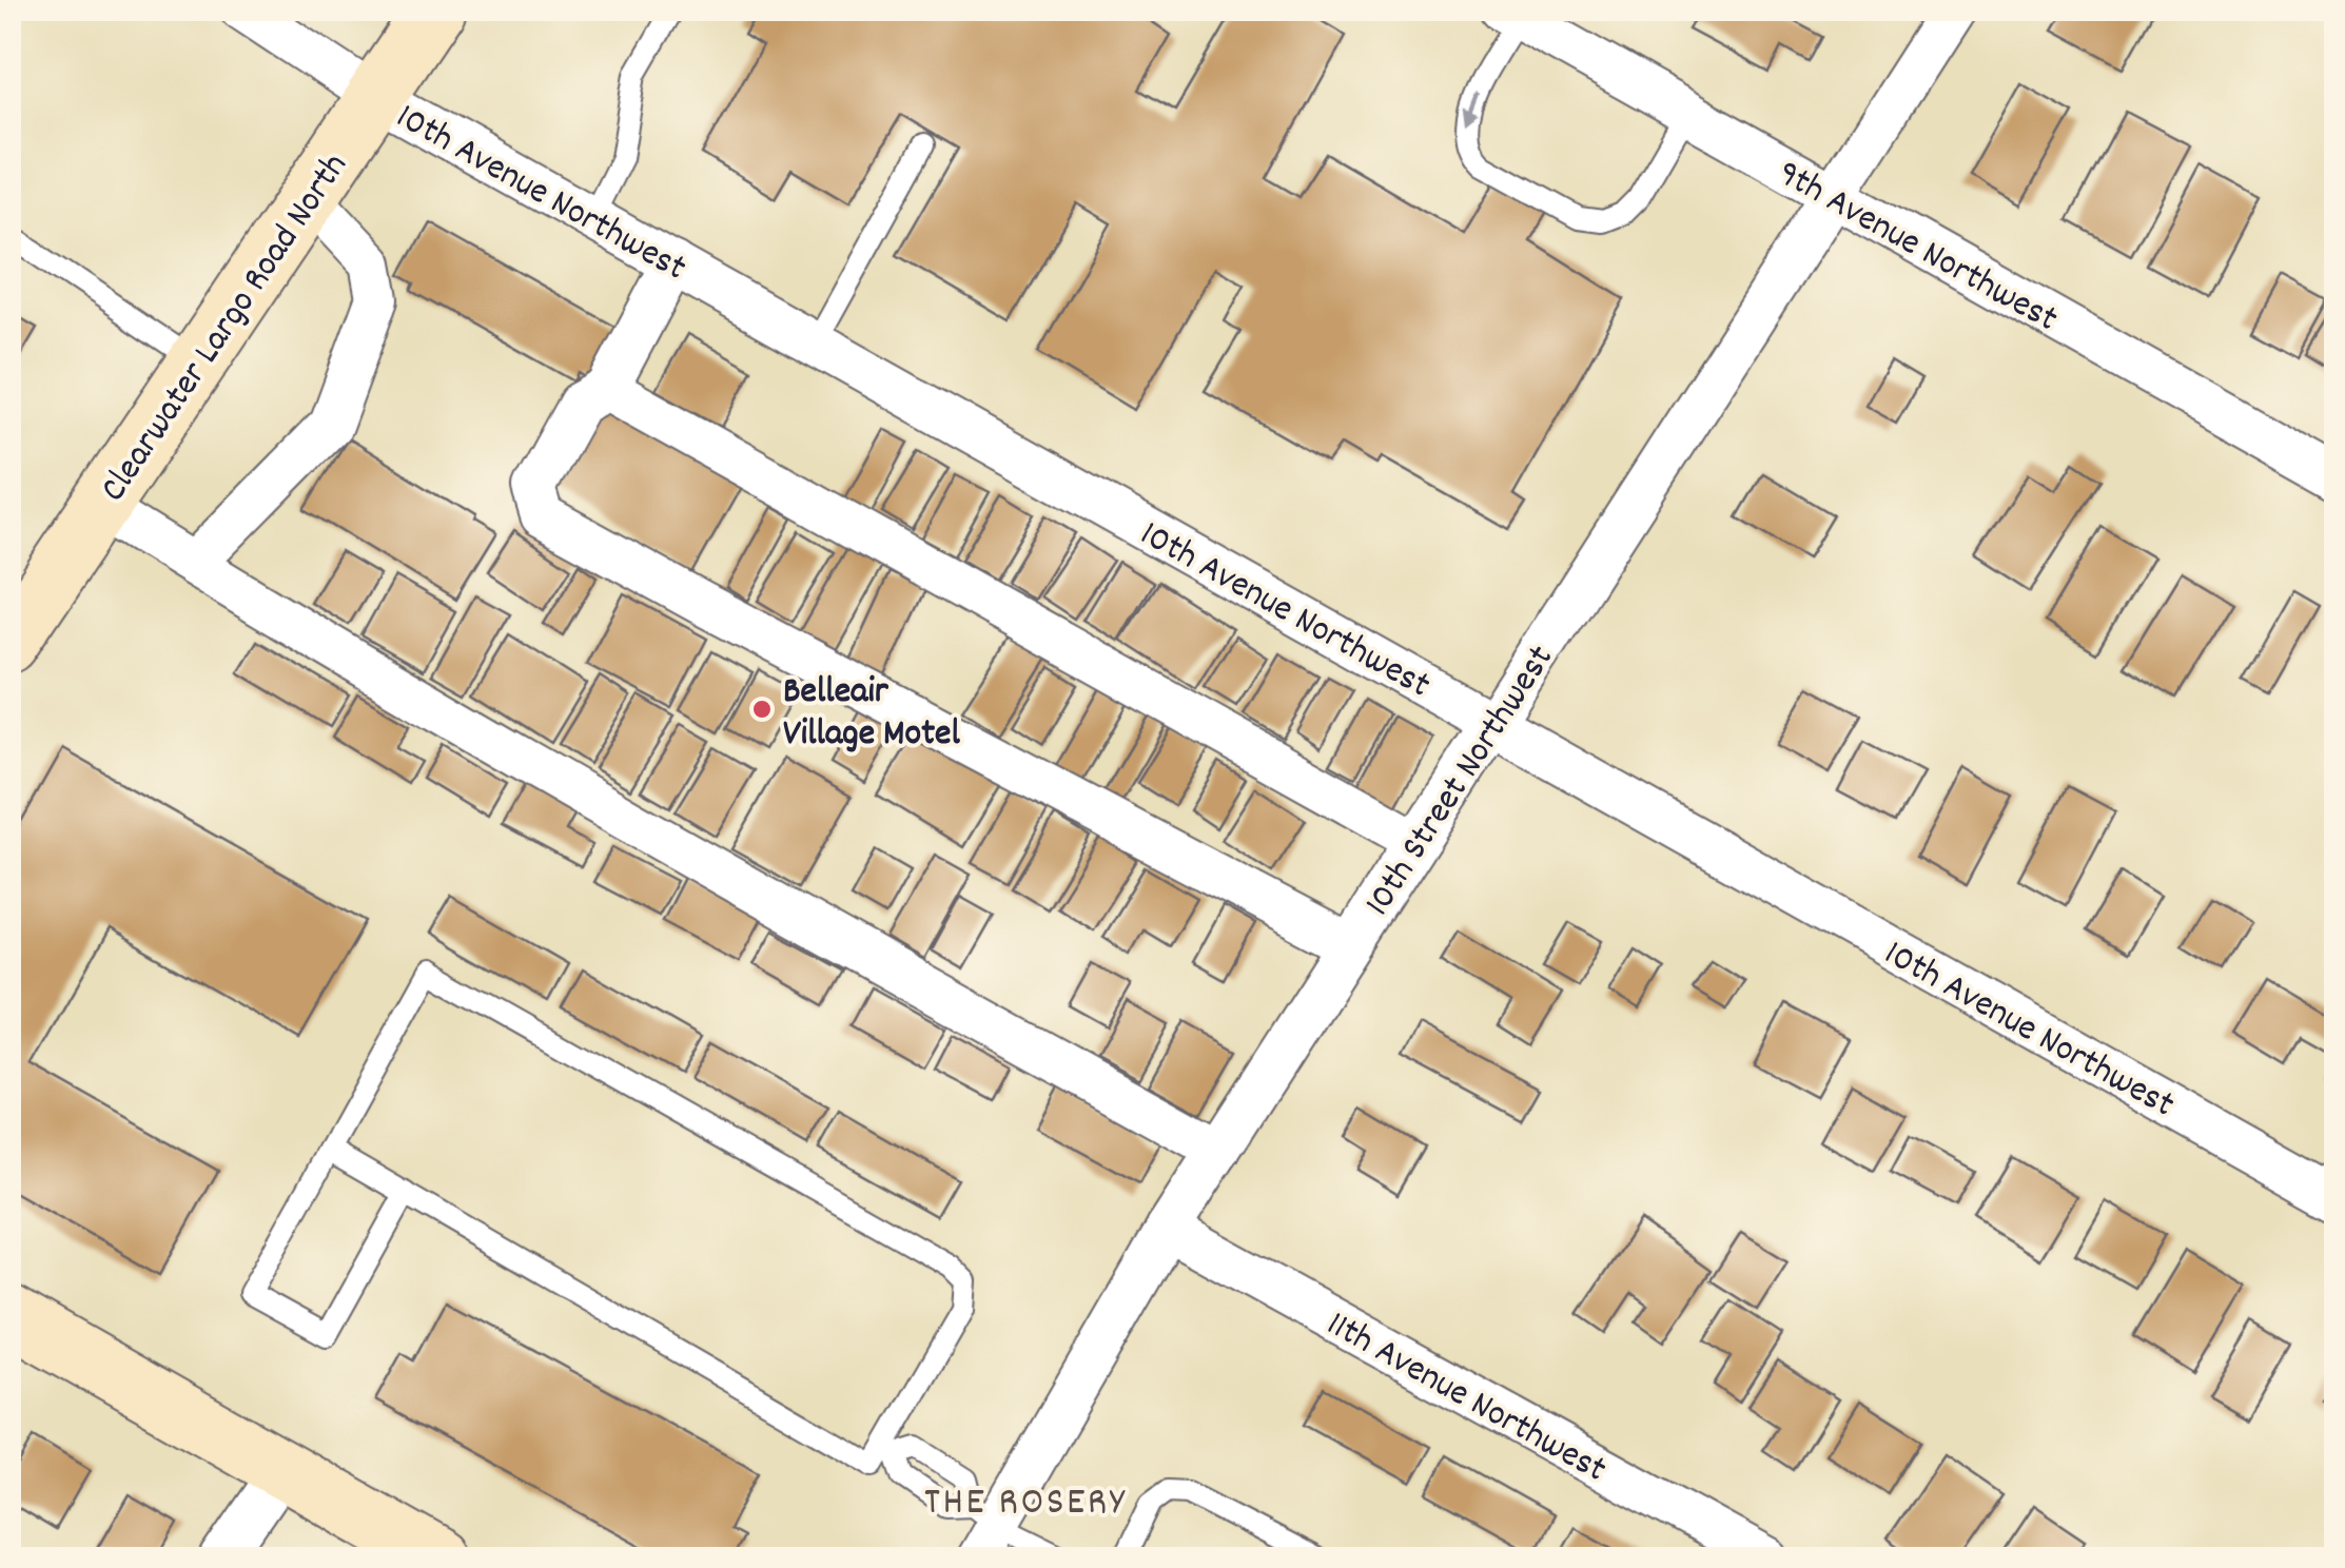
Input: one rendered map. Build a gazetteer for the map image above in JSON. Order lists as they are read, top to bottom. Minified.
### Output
{"streets":{"main road":["Clearwater Largo Road North"],"street":["10th Avenue Northwest","9th Avenue Northwest","10th Street Northwest","11th Avenue Northwest"]},"crossings":[["10th Avenue Northwest","Clearwater Largo Road North"],["10th Avenue Northwest","10th Street Northwest"],["9th Avenue Northwest","10th Street Northwest"],["10th Street Northwest","11th Avenue Northwest"]],"districts":["THE ROSERY"],"places":["Belleair Village Motel"]}
